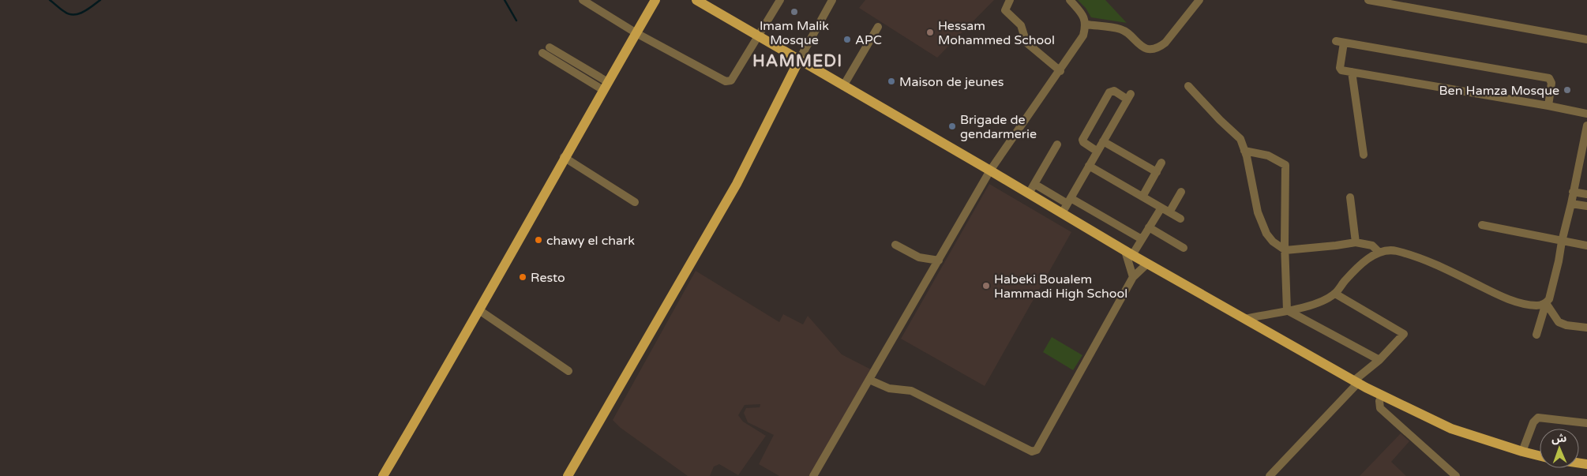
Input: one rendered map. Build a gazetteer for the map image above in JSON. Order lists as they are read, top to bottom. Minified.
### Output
{"districts":["HAMMEDI"],"places":["Imam Malik Mosque","Hessam Mohammed School","APC","Maison de jeunes","Ben Hamza Mosque","Brigade de gendarmerie","chawy el chark","Resto","Habeki Boualem Hammadi High School"],"north":"top"}
